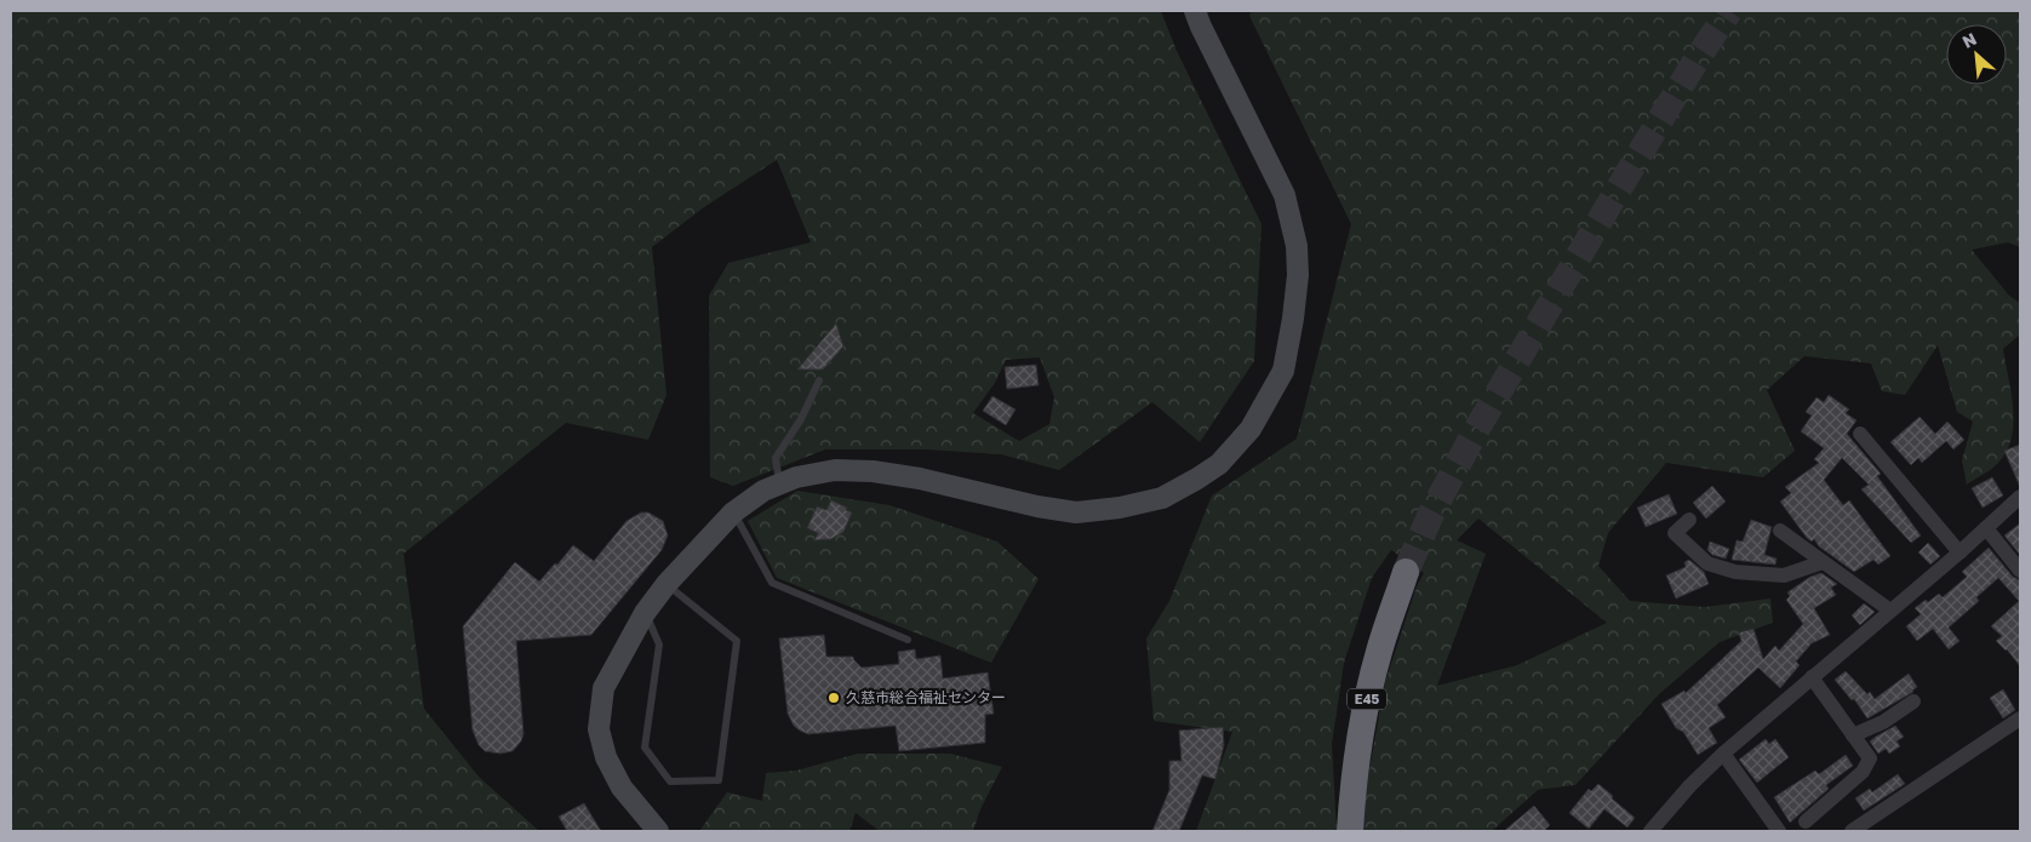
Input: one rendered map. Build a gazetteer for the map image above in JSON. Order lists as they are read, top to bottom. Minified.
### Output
{"streets":{"highway":["E45"]},"places":["久慈市総合福祉センター"],"north":"top left"}
